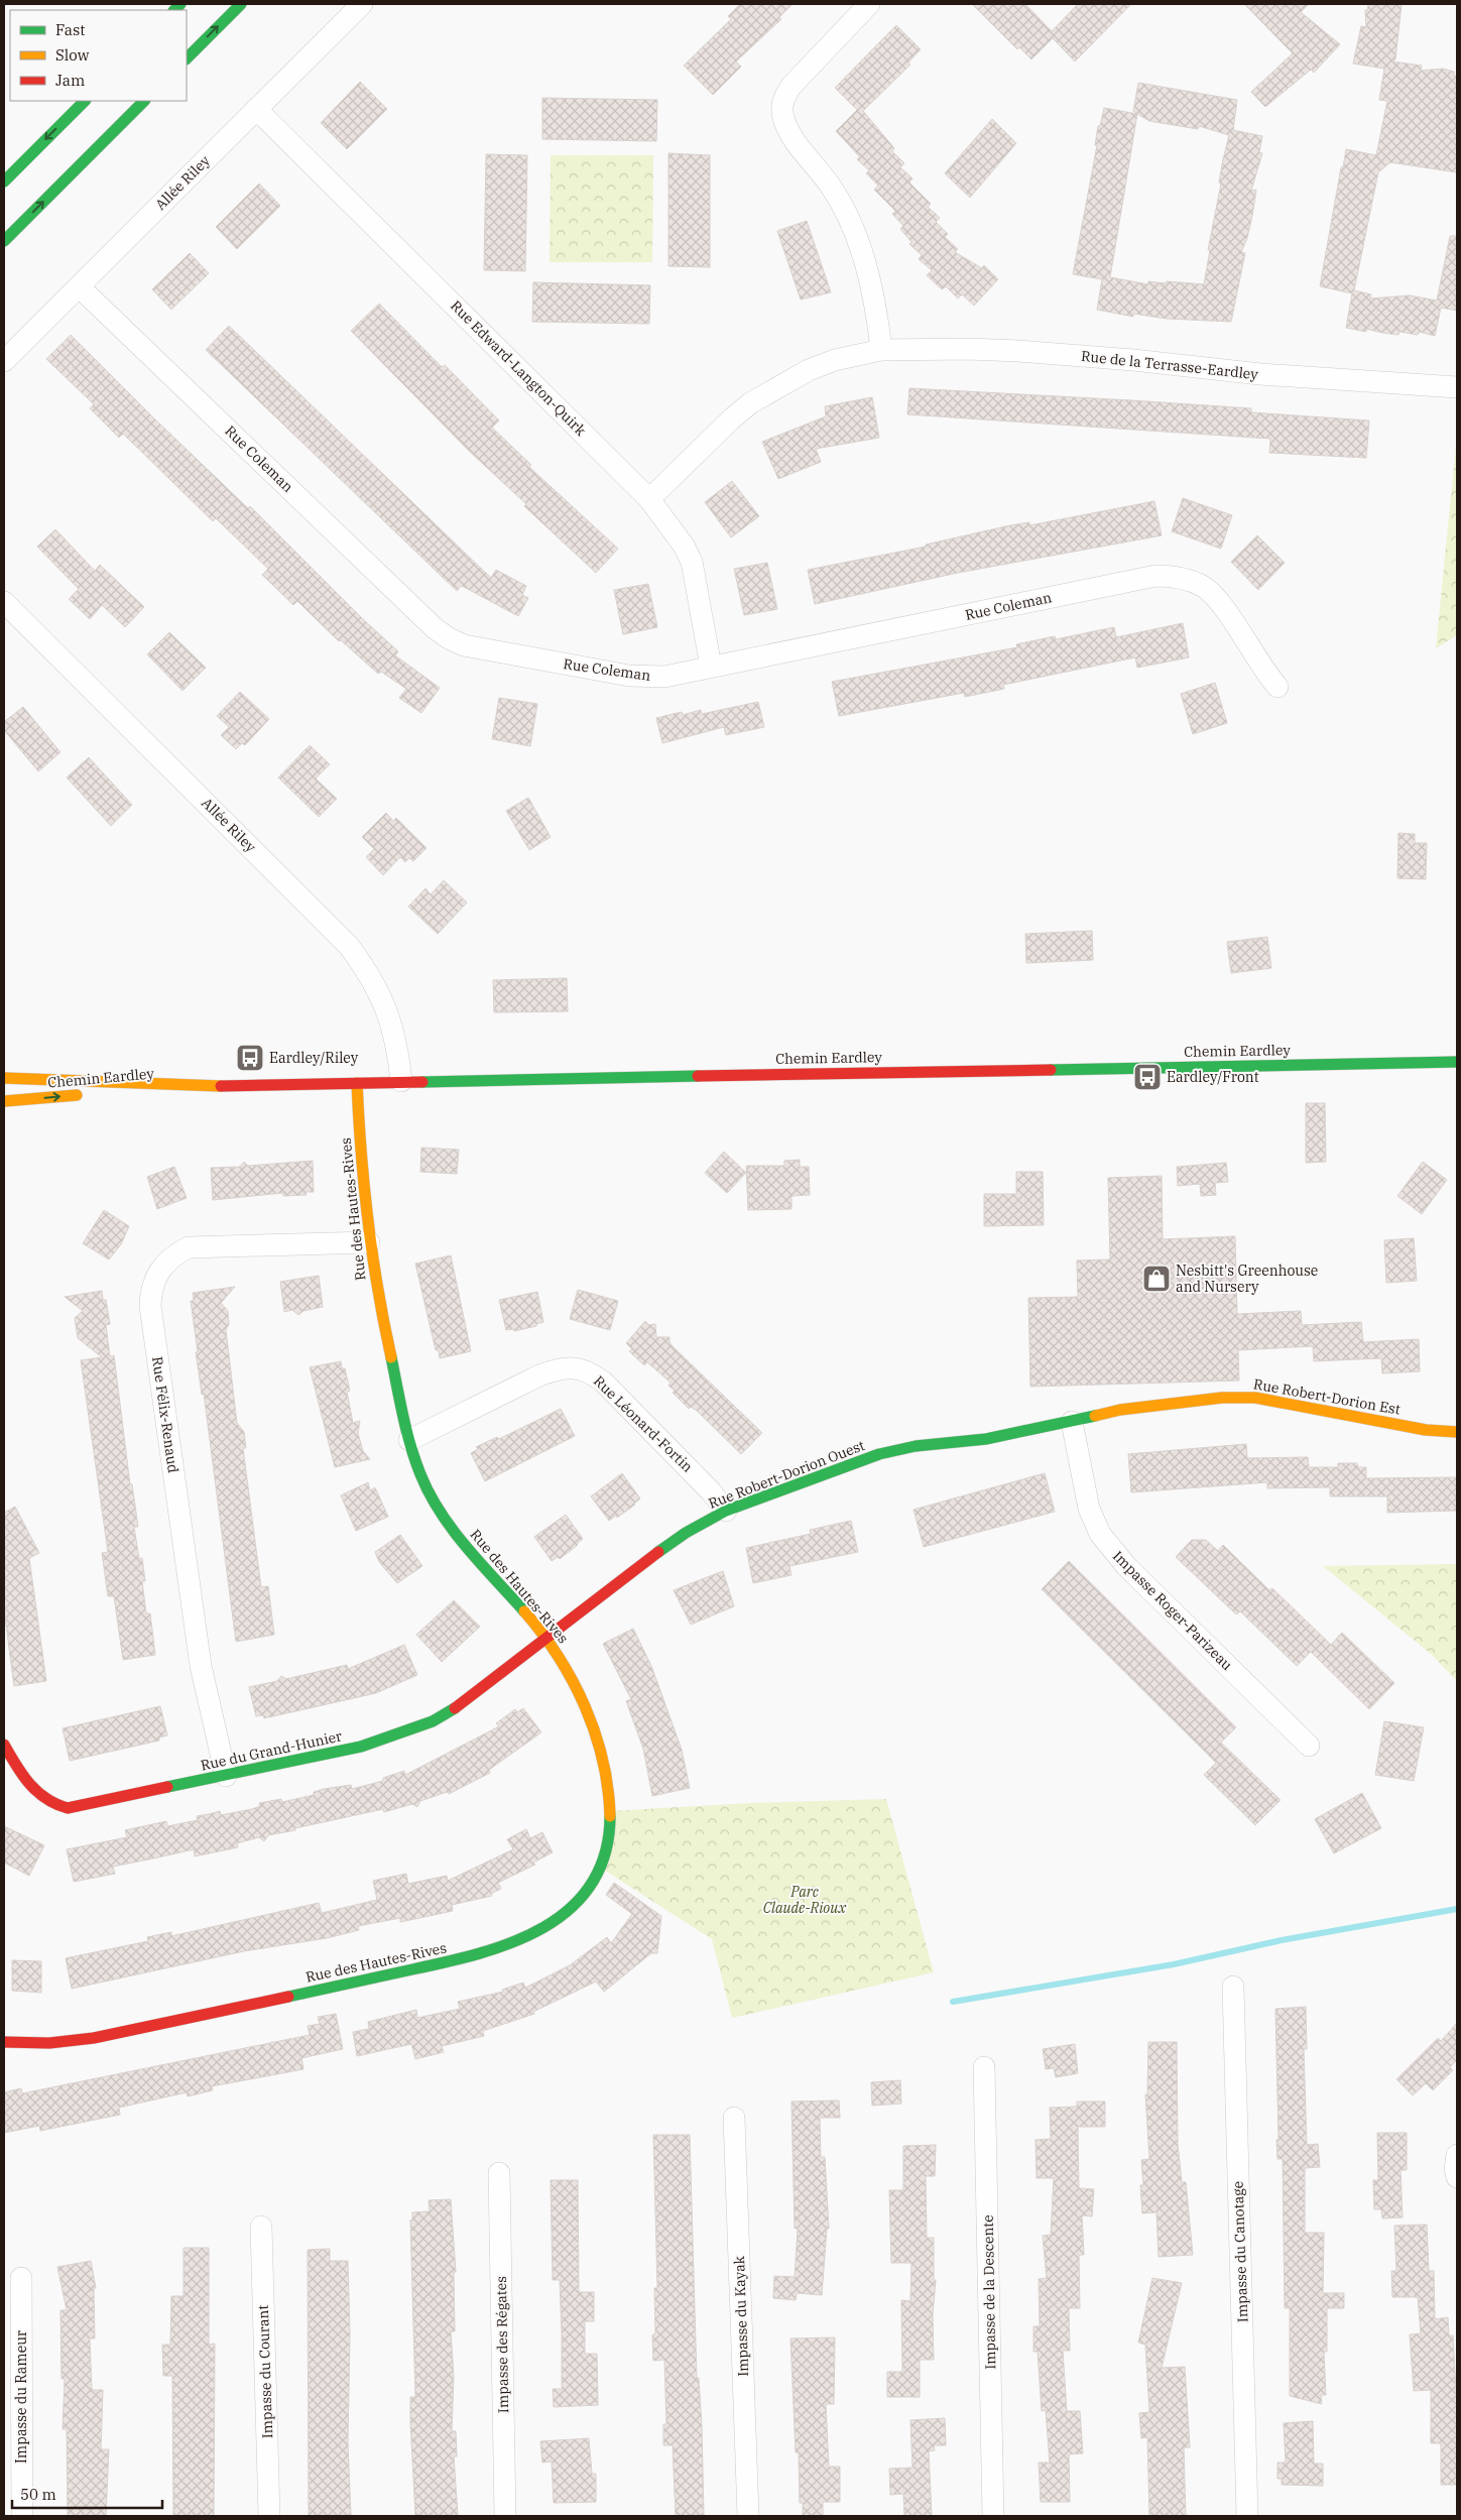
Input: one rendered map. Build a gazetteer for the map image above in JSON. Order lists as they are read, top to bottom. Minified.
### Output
{"streets":{"main road":["Chemin Eardley","Rue des Hautes-Rives","Rue Robert-Dorion Est","Rue Robert-Dorion Ouest","Rue du Grand-Hunier"],"street":["Allée Riley","Rue de la Terrasse-Eardley","Rue Edward-Langton-Quirk","Rue Coleman","Rue Félix-Renaud","Rue Léonard-Fortin","Impasse Roger-Parizeau","Impasse du Canotage","Impasse de la Descente","Impasse du Kayak","Impasse des Régates","Impasse du Courant","Impasse du Rameur"]},"crossings":[["Allée Riley","Rue Edward-Langton-Quirk"],["Allée Riley","Rue Coleman"],["Allée Riley","Chemin Eardley"],["Rue de la Terrasse-Eardley","Rue Edward-Langton-Quirk"],["Rue Edward-Langton-Quirk","Rue Coleman"],["Chemin Eardley","Rue des Hautes-Rives"],["Rue des Hautes-Rives","Rue Félix-Renaud"],["Rue des Hautes-Rives","Rue Léonard-Fortin"],["Rue des Hautes-Rives","Rue Robert-Dorion Ouest"],["Rue des Hautes-Rives","Rue du Grand-Hunier"],["Rue Robert-Dorion Est","Rue Robert-Dorion Ouest"],["Rue Robert-Dorion Est","Impasse Roger-Parizeau"],["Rue Félix-Renaud","Rue du Grand-Hunier"],["Rue Léonard-Fortin","Rue Robert-Dorion Ouest"],["Rue Robert-Dorion Ouest","Impasse Roger-Parizeau"],["Rue Robert-Dorion Ouest","Rue du Grand-Hunier"]],"parks":["Parc Claude-Rioux"],"places":{"bus stop":["Eardley/Riley","Eardley/Front"],"shop":["Nesbitt's Greenhouse and Nursery"]},"legend":["Fast","Slow","Jam"],"scale_bar":"50 m"}
